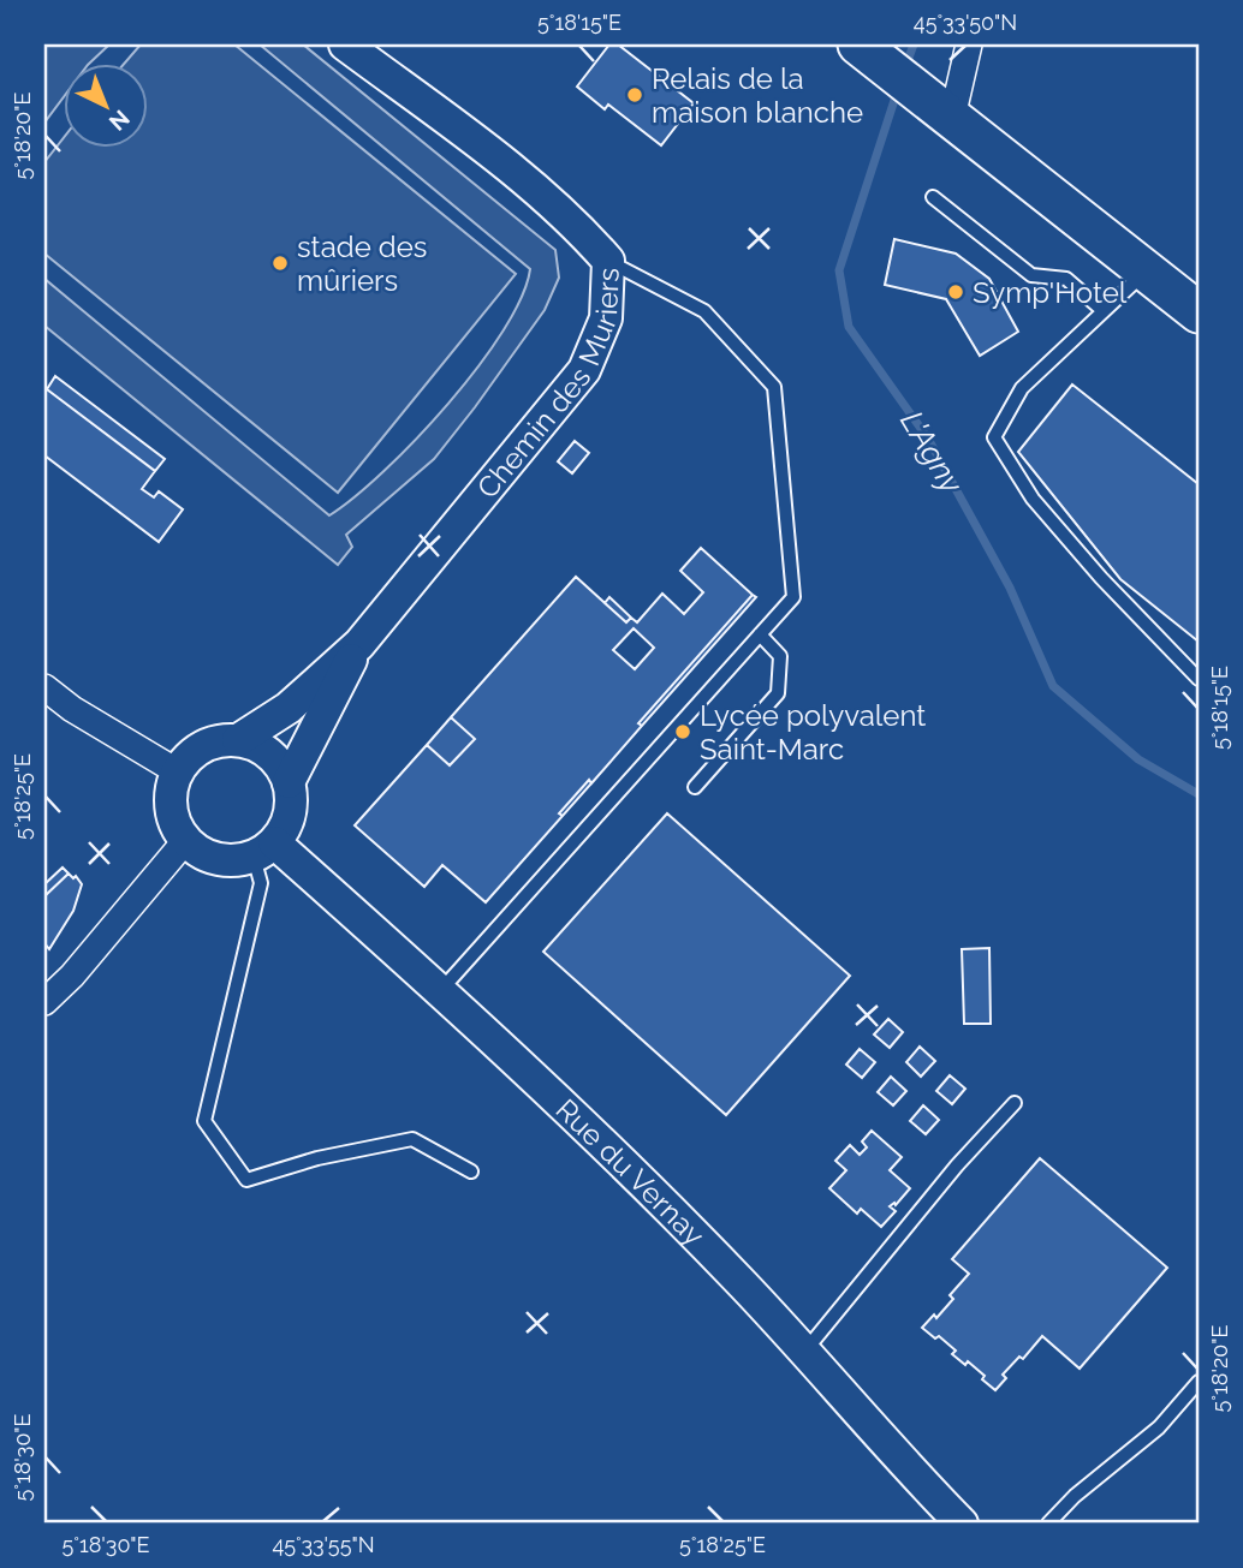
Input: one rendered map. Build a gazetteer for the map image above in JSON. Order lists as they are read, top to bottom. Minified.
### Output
{"streets":{"street":["Chemin des Muriers","Rue du Vernay"]},"crossings":[["Chemin des Muriers","Rue du Vernay"]],"water":["L'Agny"],"places":["Relais de la maison blanche","stade des mûriers","Symp'Hotel","Lycée polyvalent Saint-Marc"],"north":"bottom right","coordinates":["5°18'15\"E","45°33'50\"N","5°18'20\"E","5°18'25\"E","5°18'30\"E","45°33'55\"N"]}
